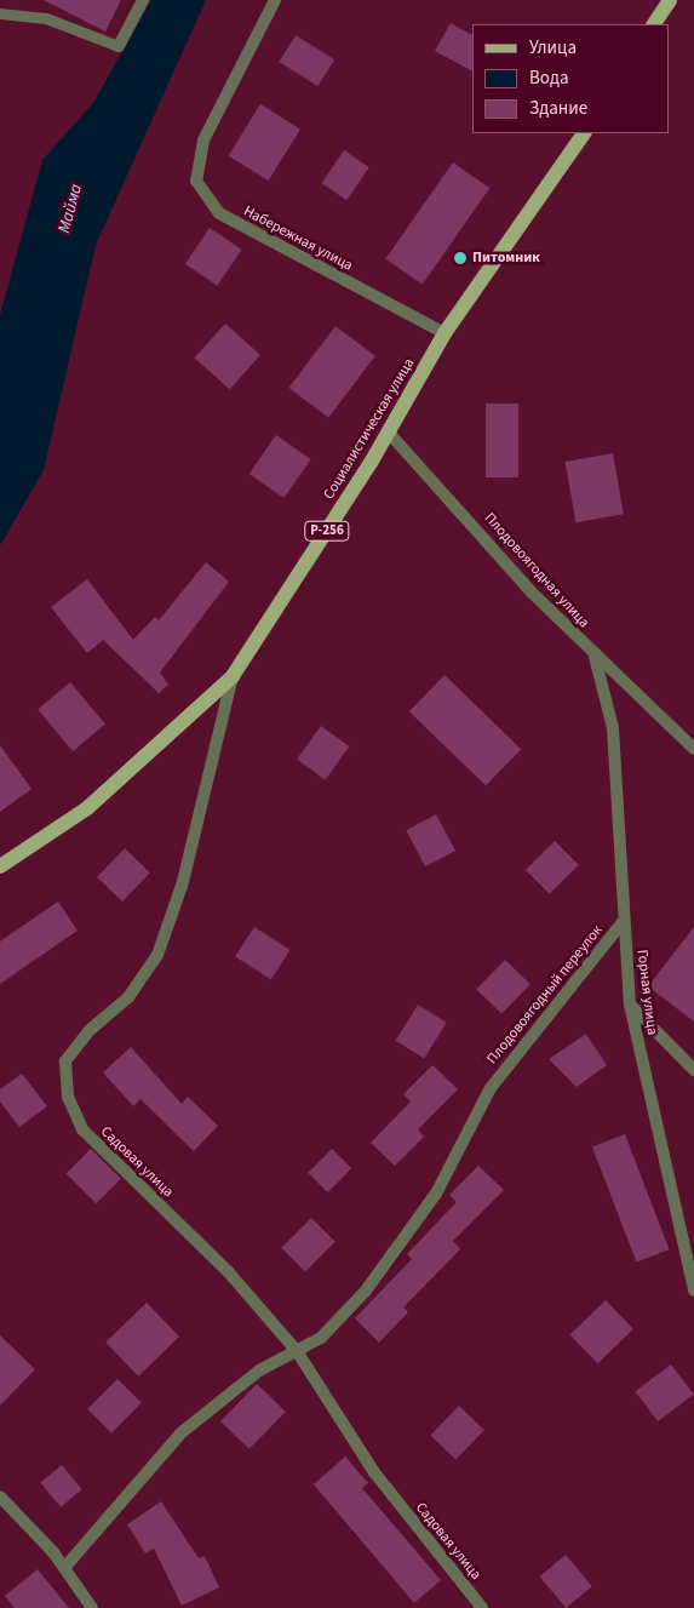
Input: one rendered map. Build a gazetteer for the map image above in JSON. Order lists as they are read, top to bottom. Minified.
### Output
{"streets":{"main road":["Социалистическая улица","Р-256"],"street":["Набережная улица","Плодовоягодная улица","Горная улица","Плодовоягодный переулок","Садовая улица"]},"crossings":[["Набережная улица","Социалистическая улица"],["Социалистическая улица","Плодовоягодная улица"],["Социалистическая улица","Садовая улица"],["Плодовоягодная улица","Горная улица"],["Горная улица","Плодовоягодный переулок"],["Плодовоягодный переулок","Садовая улица"]],"water":["Майма"],"places":["Питомник"],"legend":["Улица","Вода","Здание"]}
